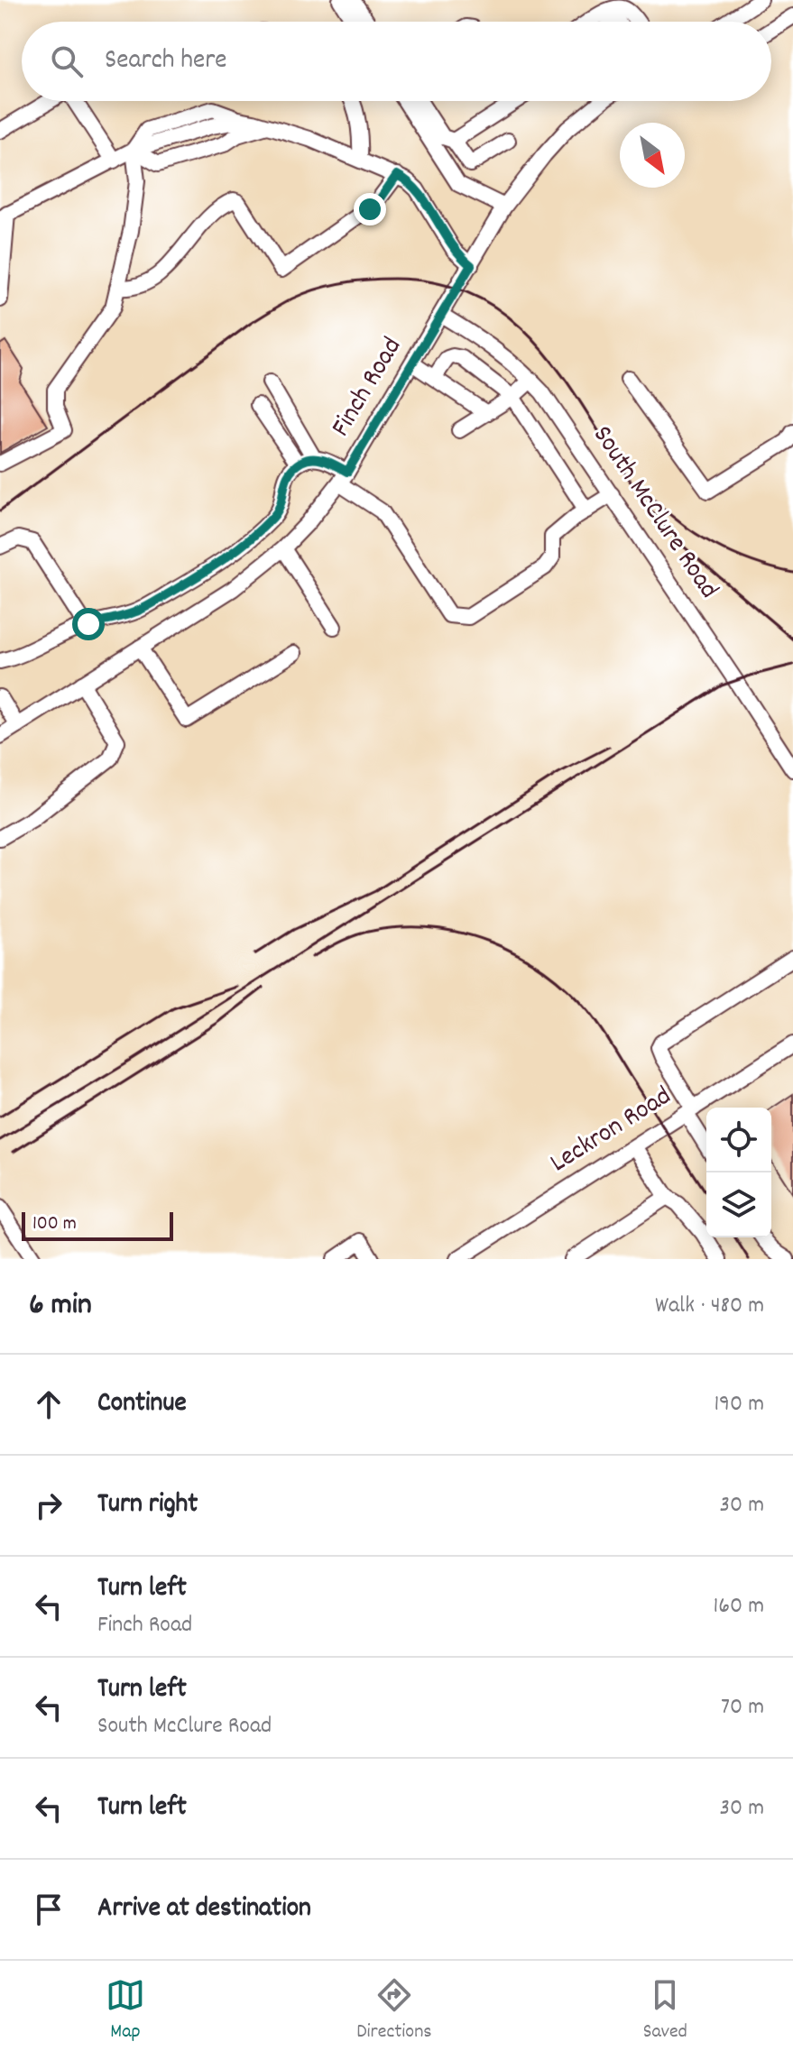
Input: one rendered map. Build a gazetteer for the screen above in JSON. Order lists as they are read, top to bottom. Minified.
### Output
{"streets":{"street":["Finch Road","South McClure Road","Leckron Road"]},"crossings":[["Finch Road","South McClure Road"]],"scale_bar":"100 m","north":"bottom right","page":{"search":"Search here","scale":"100 m","heading":["6 min","Walk · 480 m"],"list":[["Continue","190 m"],["Turn right","30 m"],["Turn left","Finch Road","160 m"],["Turn left","South McClure Road","70 m"],["Turn left","30 m"],"Arrive at destination"],"nav":["Map","Directions","Saved"]}}
